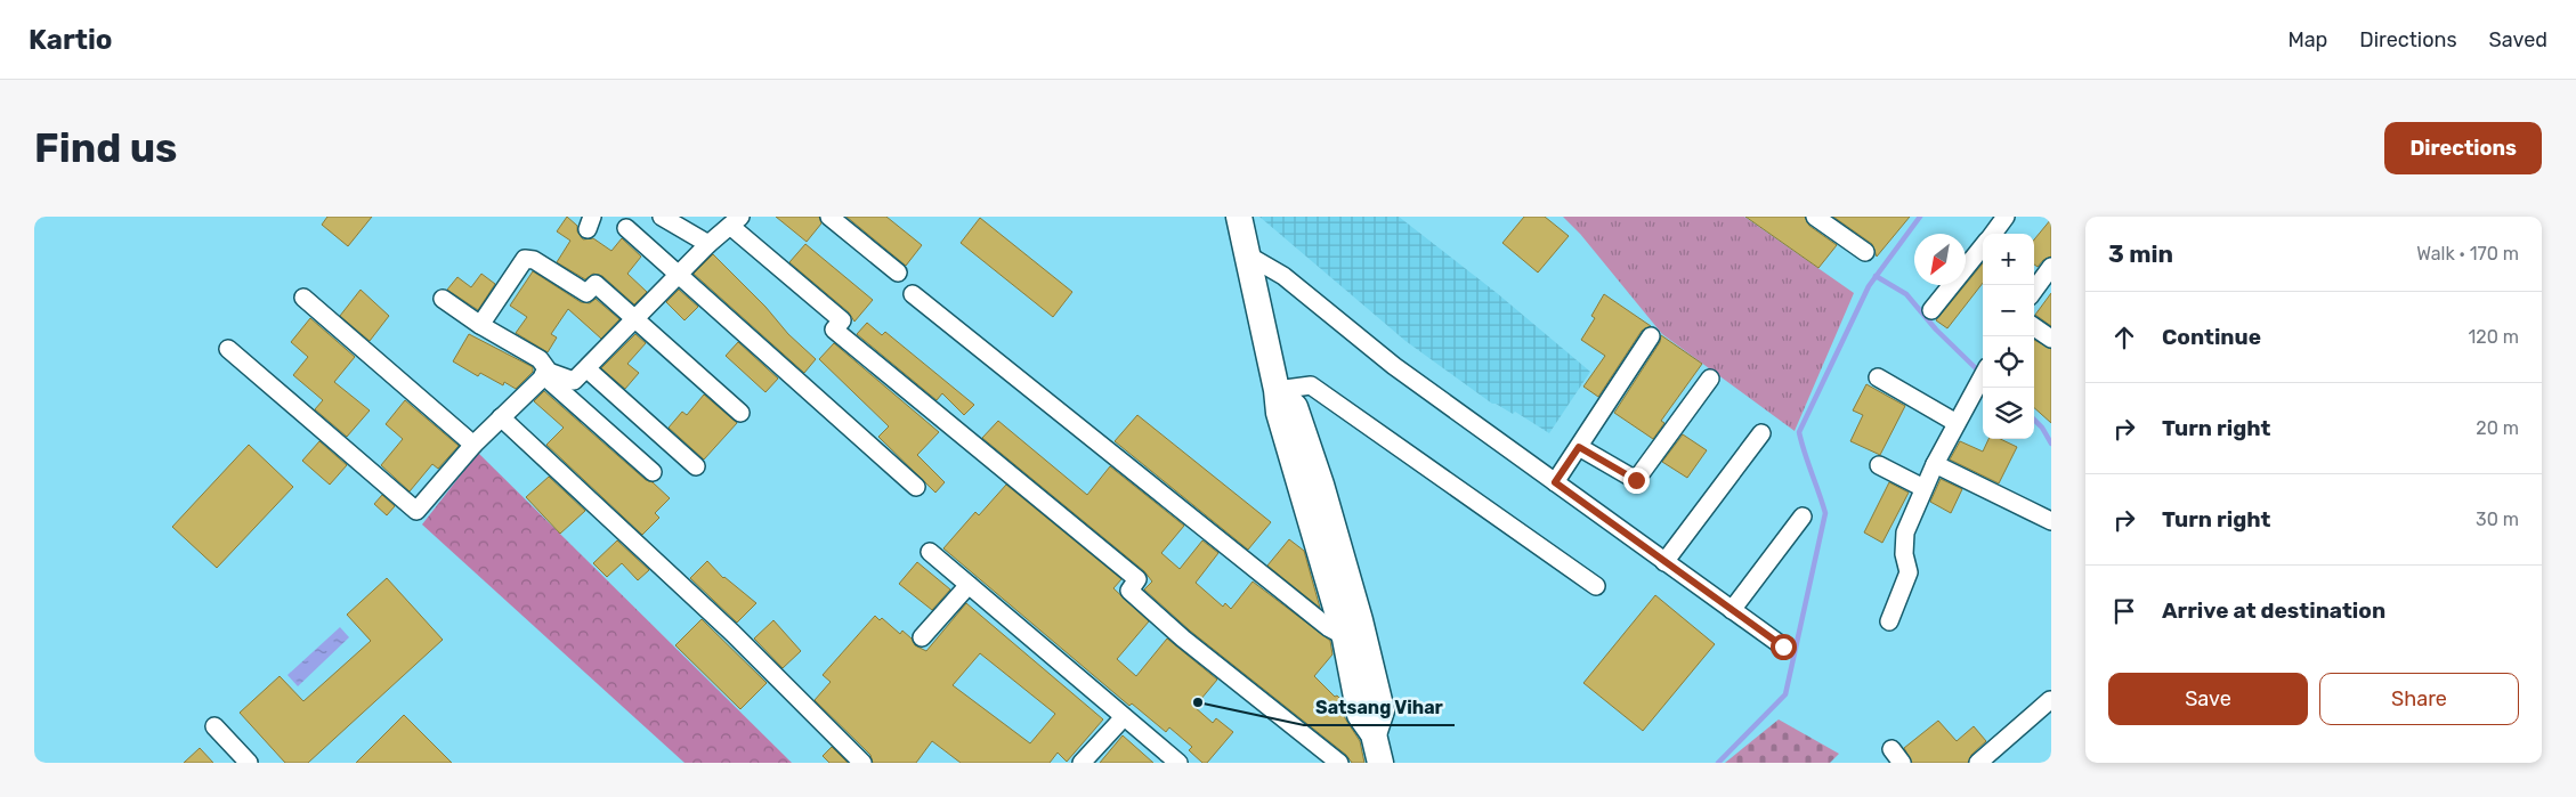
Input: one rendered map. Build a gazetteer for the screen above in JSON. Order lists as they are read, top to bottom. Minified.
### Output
{"places":["Satsang Vihar"],"north":"bottom left","page":{"header":"Kartio","nav":["Map","Directions","Saved"],"buttons":["Directions",["Save","Share"]],"title":"Find us","heading":["3 min","Walk · 170 m"],"map_buttons":["+","−"],"list":[["Continue","120 m"],["Turn right","20 m"],["Turn right","30 m"],"Arrive at destination"]}}
